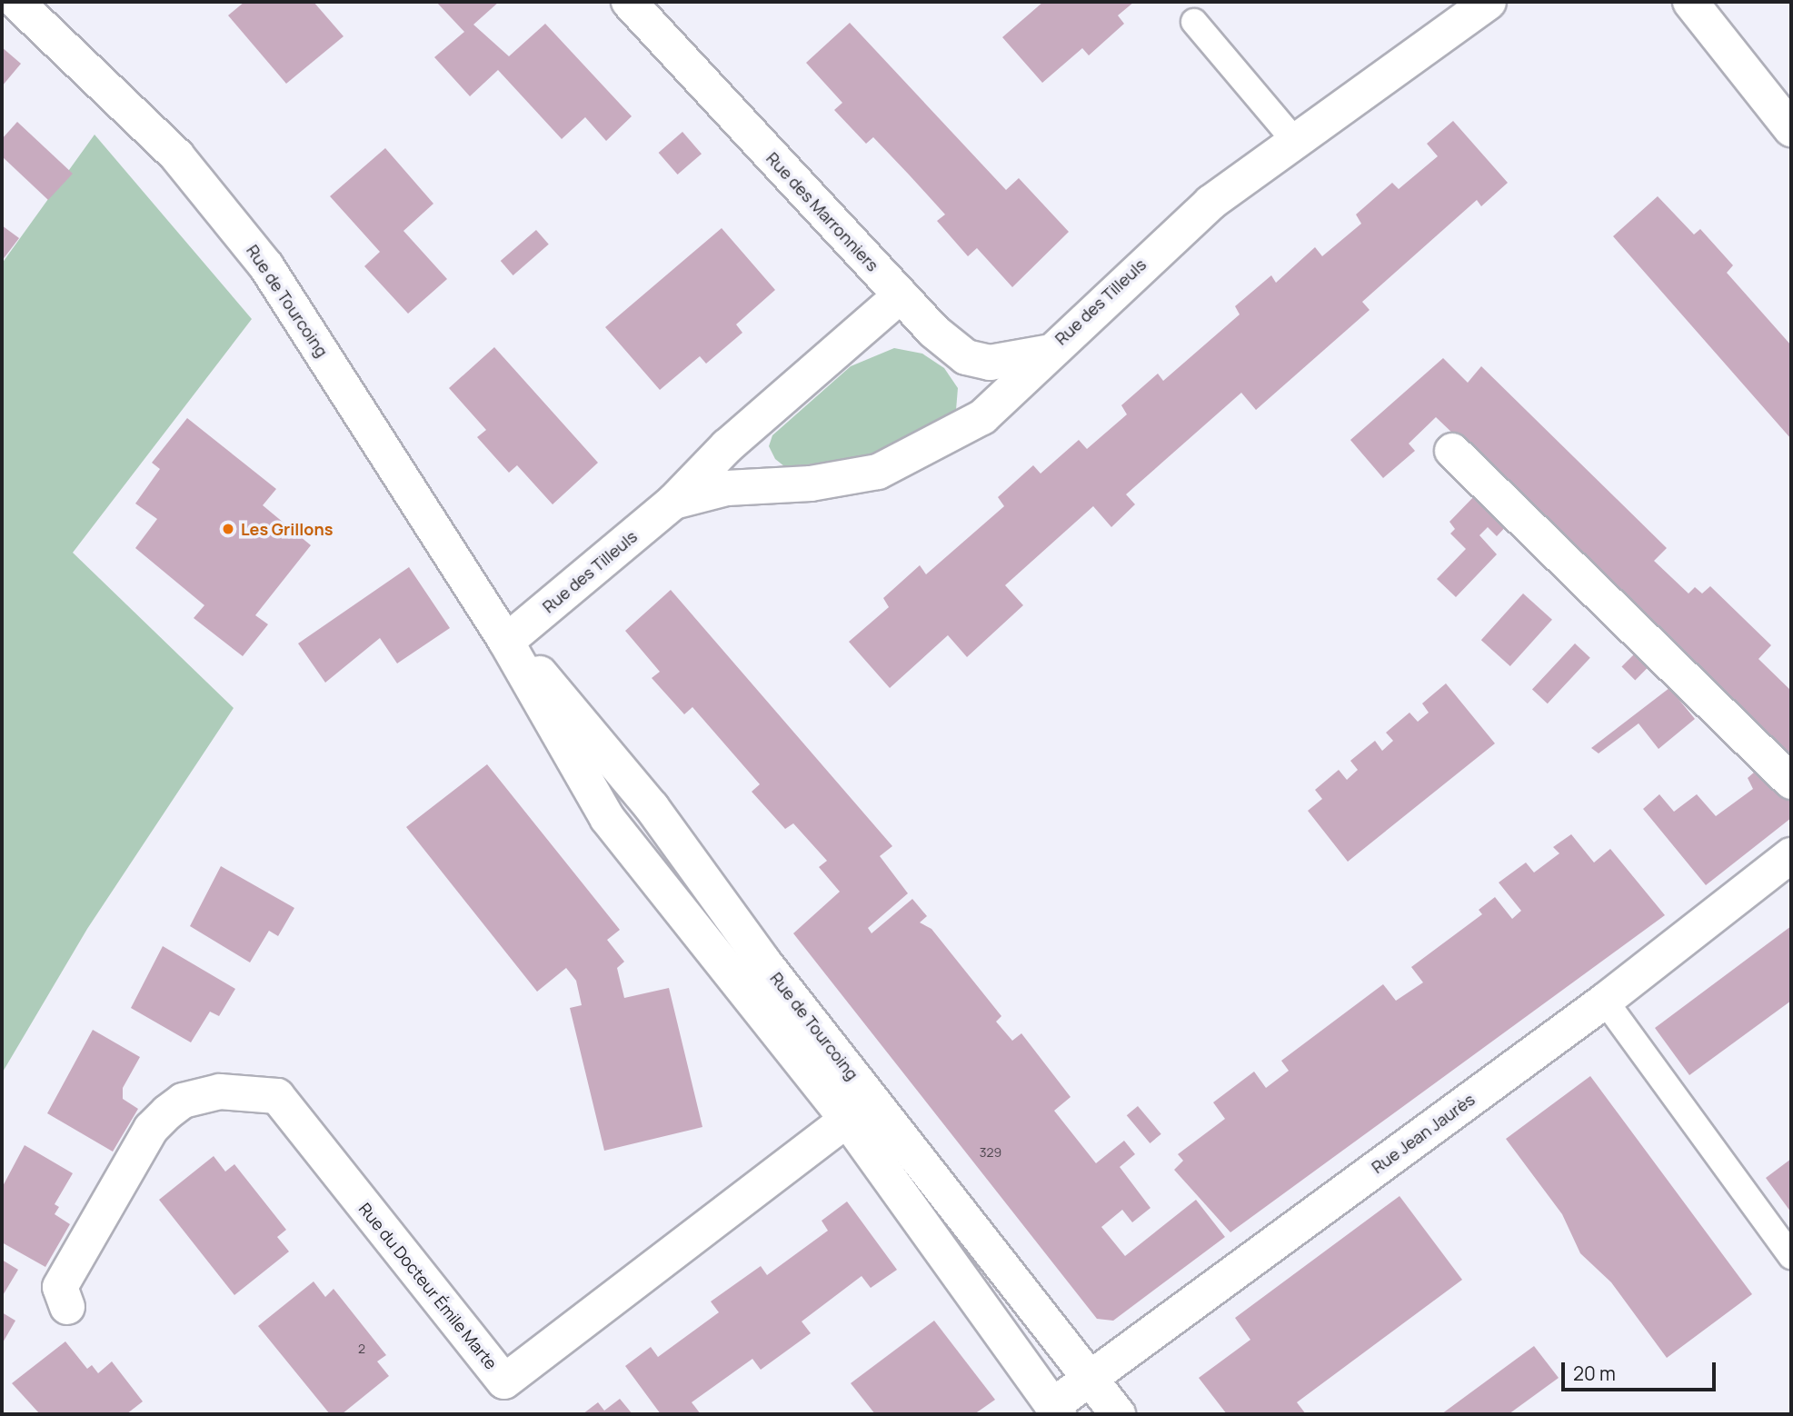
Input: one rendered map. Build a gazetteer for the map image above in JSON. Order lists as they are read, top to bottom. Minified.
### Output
{"streets":{"street":["Rue des Marronniers","Rue de Tourcoing","Rue des Tilleuls","Rue Jean Jaurès","Rue du Docteur Émile Marte"]},"crossings":[["Rue des Marronniers","Rue des Tilleuls"],["Rue de Tourcoing","Rue des Tilleuls"],["Rue de Tourcoing","Rue Jean Jaurès"],["Rue de Tourcoing","Rue du Docteur Émile Marte"]],"places":["Les Grillons"],"house_numbers":["329","2"],"scale_bar":"20 m"}
